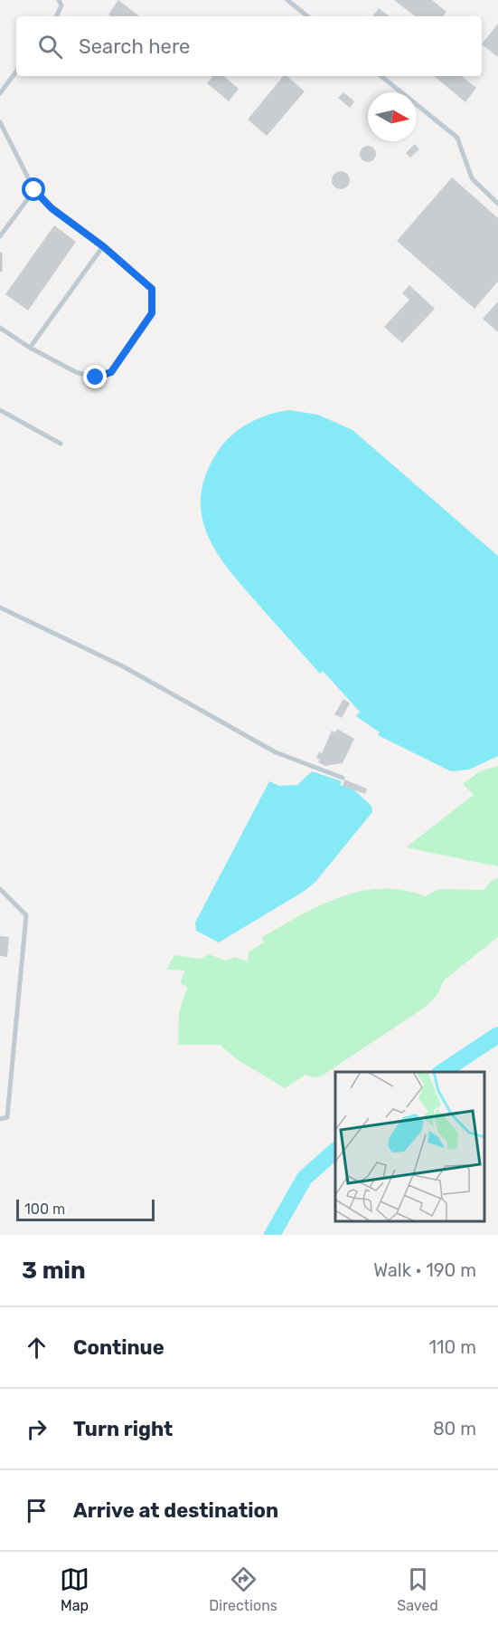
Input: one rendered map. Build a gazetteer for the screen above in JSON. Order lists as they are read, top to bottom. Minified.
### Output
{"scale_bar":"100 m","north":"right","page":{"search":"Search here","scale":"100 m","heading":["3 min","Walk · 190 m"],"list":[["Continue","110 m"],["Turn right","80 m"],"Arrive at destination"],"nav":["Map","Directions","Saved"]}}
